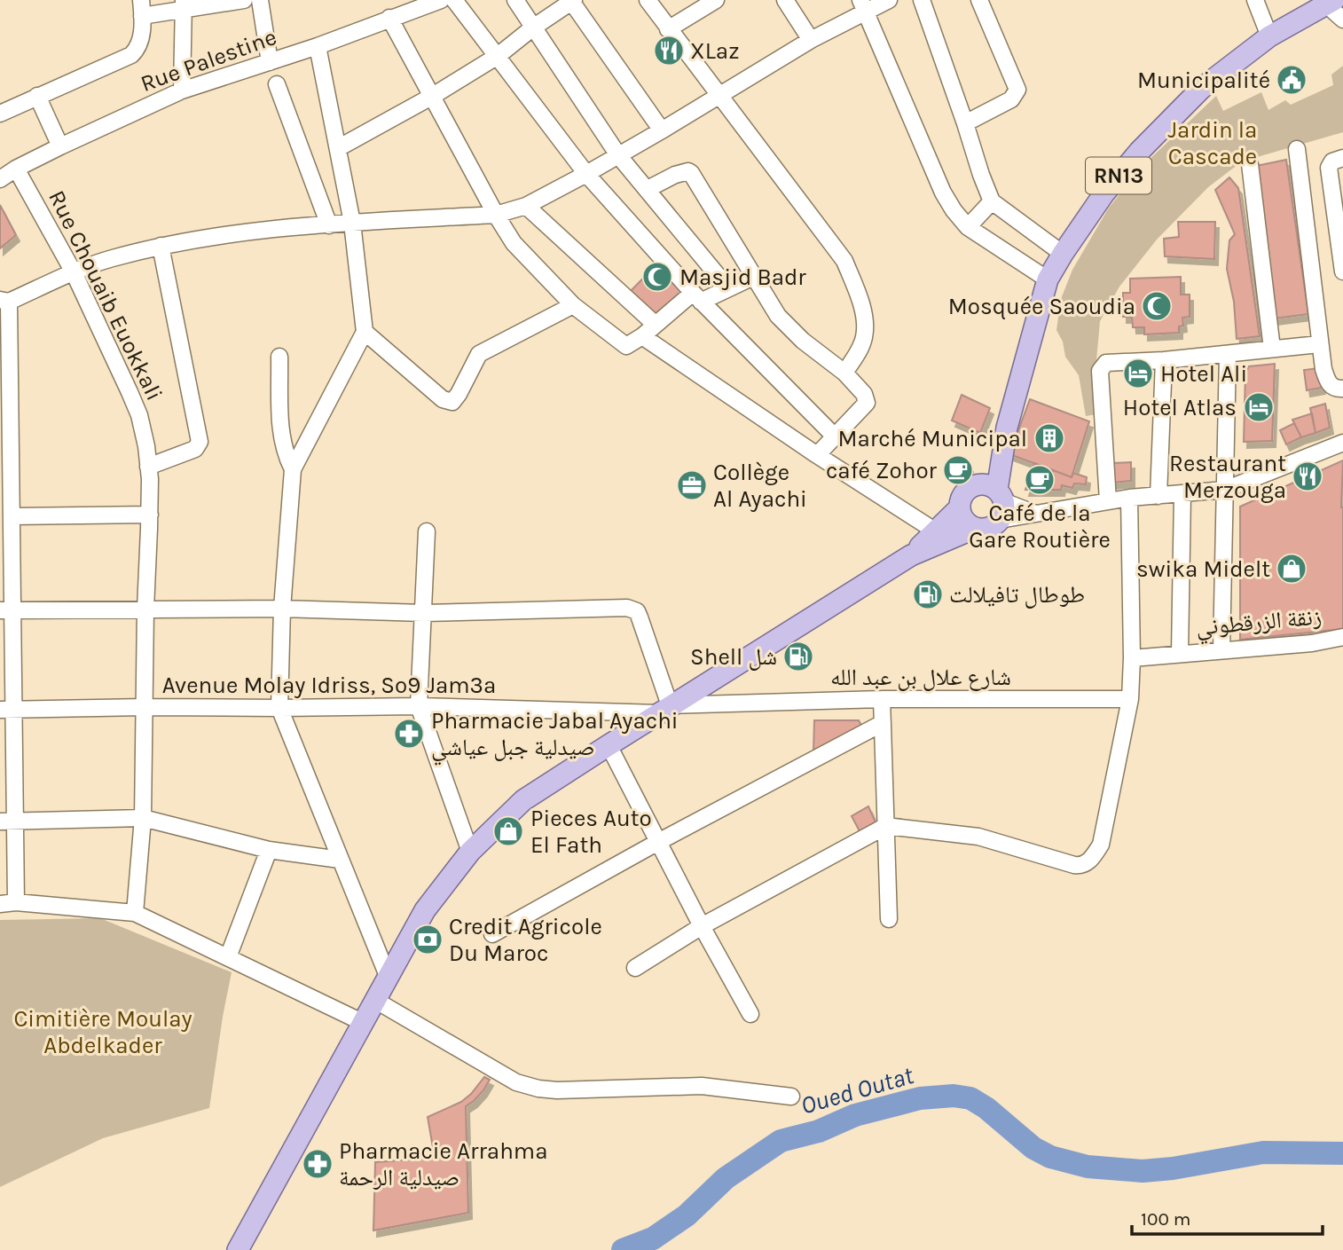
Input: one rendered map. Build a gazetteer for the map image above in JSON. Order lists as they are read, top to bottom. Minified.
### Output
{"streets":{"main road":["RN13"],"street":["Rue Palestine","Rue Chouaib Euokkali","زنقة الزرقطوني","شارع علال بن عبد الله","Avenue Molay Idriss, So9 Jam3a"]},"crossings":[["Rue Palestine","Rue Chouaib Euokkali"],["RN13","شارع علال بن عبد الله"],["RN13","Avenue Molay Idriss, So9 Jam3a"],["Rue Chouaib Euokkali","Avenue Molay Idriss, So9 Jam3a"],["شارع علال بن عبد الله","Avenue Molay Idriss, So9 Jam3a"]],"water":["Oued Outat"],"parks":["Jardin la Cascade","Cimitière Moulay Abdelkader"],"places":{"restaurant":["XLaz","Restaurant Merzouga"],"public building":["Municipalité"],"mosque":["Masjid Badr","Mosquée Saoudia"],"hotel":["Hotel Ali","Hotel Atlas"],"building":["Marché Municipal"],"cafe":["café Zohor","Café de la Gare Routière"],"office":["Collège Al Ayachi"],"shop":["swika Midelt","Pieces Auto El Fath"],"fuel station":["طوطال تافيلالت","Shell شل"],"pharmacy":["Pharmacie Jabal Ayachi صيدلية جبل عياشي","Pharmacie Arrahma صيدلية الرحمة"],"bank":["Credit Agricole Du Maroc"]},"scale_bar":"100 m"}
